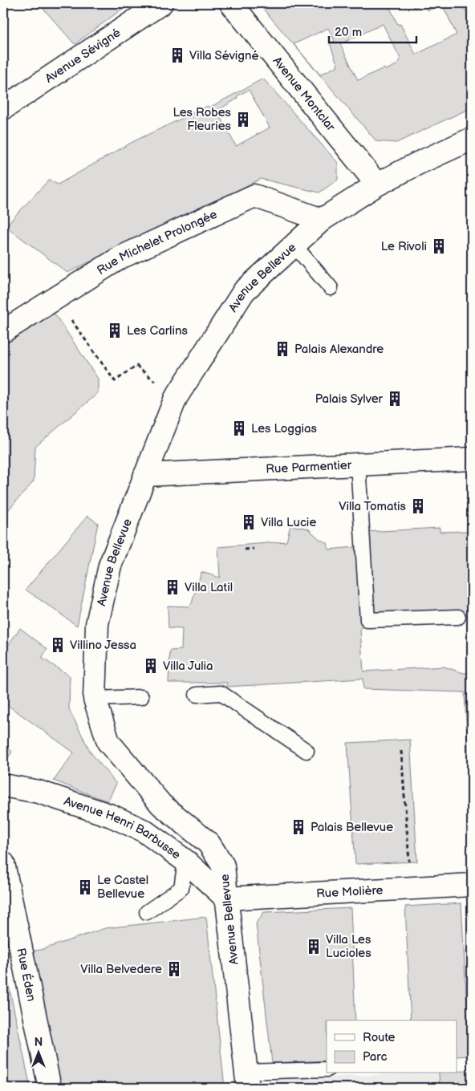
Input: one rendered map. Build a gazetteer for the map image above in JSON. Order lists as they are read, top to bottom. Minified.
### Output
{"streets":{"street":["Avenue Sévigné","Avenue Montclar","Rue Michelet Prolongée","Avenue Bellevue","Rue Parmentier","Avenue Henri Barbusse","Rue Molière","Rue Éden"]},"crossings":[["Avenue Montclar","Avenue Bellevue"],["Rue Michelet Prolongée","Avenue Bellevue"],["Avenue Bellevue","Rue Parmentier"],["Avenue Bellevue","Avenue Henri Barbusse"],["Avenue Bellevue","Rue Molière"],["Avenue Henri Barbusse","Rue Molière"]],"places":{"building":["Villa Sévigné","Les Robes Fleuries","Le Rivoli","Les Carlins","Palais Alexandre","Palais Sylver","Les Loggias","Villa Tomatis","Villa Lucie","Villa Latil","Villino Jessa","Villa Julia","Palais Bellevue","Le Castel Bellevue","Villa Les Lucioles","Villa Belvedere"]},"legend":["Route","Parc"],"scale_bar":"20 m","north":"top"}
